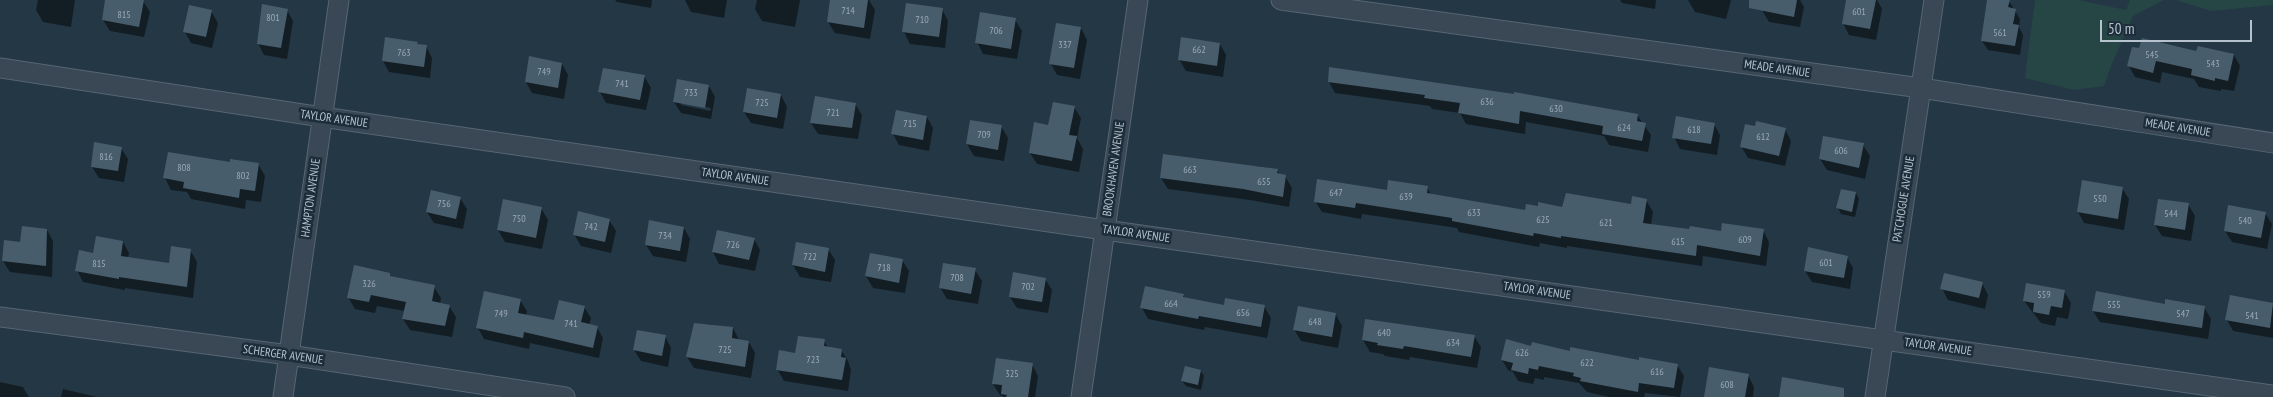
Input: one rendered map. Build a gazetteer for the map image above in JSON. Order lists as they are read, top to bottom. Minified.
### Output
{"streets":{"street":["MEADE AVENUE","TAYLOR AVENUE","BROOKHAVEN AVENUE","HAMPTON AVENUE","PATCHOGUE AVENUE","SCHERGER AVENUE"]},"crossings":[["MEADE AVENUE","PATCHOGUE AVENUE"],["TAYLOR AVENUE","BROOKHAVEN AVENUE"],["TAYLOR AVENUE","HAMPTON AVENUE"],["TAYLOR AVENUE","PATCHOGUE AVENUE"],["HAMPTON AVENUE","SCHERGER AVENUE"]],"house_numbers":["714","601","815","801","710","706","561","337","662","763","545","543","749","741","733","636","725","630","721","715","624","618","709","612","606","816","808","663","802","655","647","639","550","756","633","544","750","625","540","621","742","734","609","615","726","722","601","815","718","708","326","702","559","664","555","656","749","547","541","648","741","640","634","725","626","723","622","616","325","608"],"scale_bar":"50 m"}
